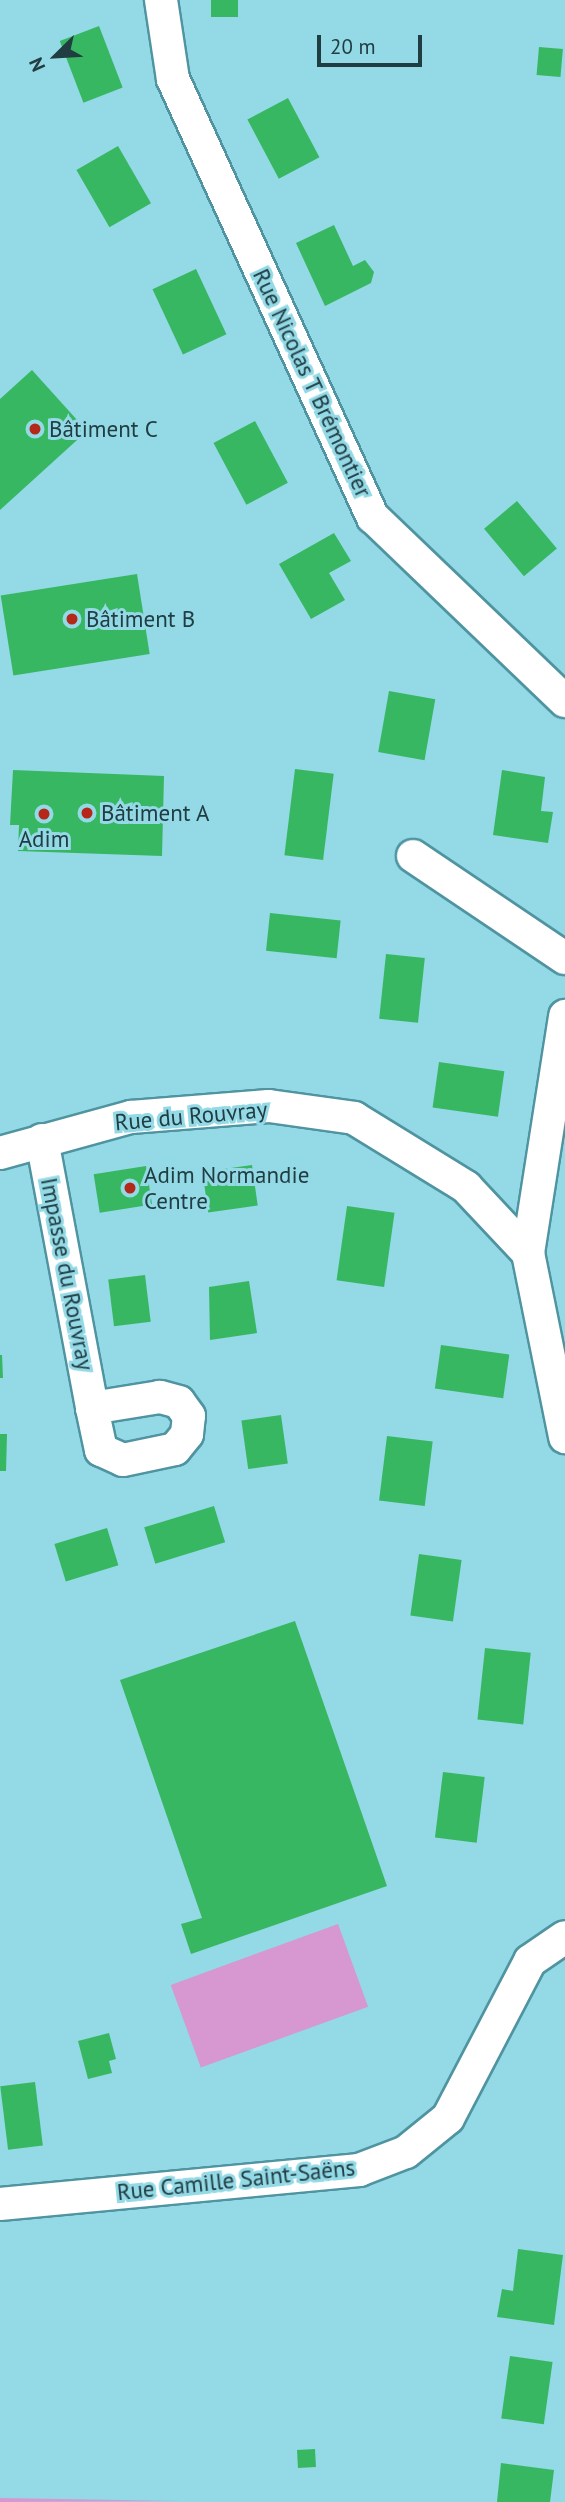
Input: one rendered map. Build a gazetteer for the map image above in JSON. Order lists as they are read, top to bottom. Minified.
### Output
{"streets":{"street":["Rue Nicolas T Brémontier","Rue du Rouvray","Impasse du Rouvray","Rue Camille Saint-Saëns"]},"crossings":[["Rue du Rouvray","Impasse du Rouvray"]],"places":["Bâtiment C","Bâtiment B","Bâtiment A","Adim","Adim Normandie Centre"],"scale_bar":"20 m","north":"bottom left"}
